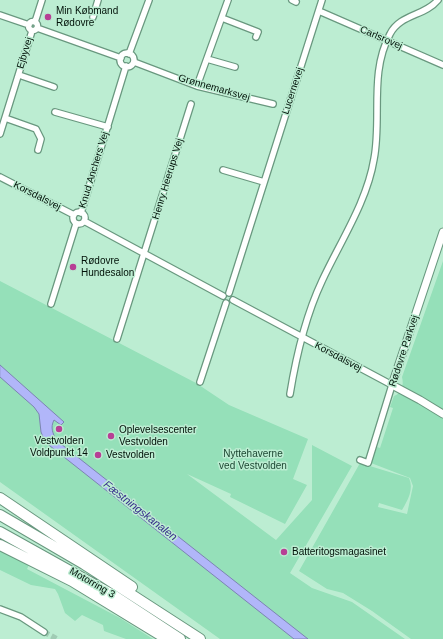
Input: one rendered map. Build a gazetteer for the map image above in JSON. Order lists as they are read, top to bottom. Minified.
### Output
{"streets":{"highway":["Motorring 3"],"street":["Carlsrovej","Ejbyvej","Grønnemarksvej","Lucernevej","Knud Anchers Vej","Henry Heerups Vej","Korsdalsvej","Rødovre Parkvej"]},"crossings":[["Carlsrovej","Lucernevej"],["Grønnemarksvej","Knud Anchers Vej"],["Lucernevej","Korsdalsvej"],["Knud Anchers Vej","Korsdalsvej"],["Korsdalsvej","Rødovre Parkvej"]],"water":["Fæstningskanalen"],"parks":["Nyttehaverne ved Vestvolden"],"places":["Min Købmand Rødovre","Rødovre Hundesalon","Vestvolden Voldpunkt 14","Oplevelsescenter Vestvolden","Vestvolden","Batteritogsmagasinet"]}
